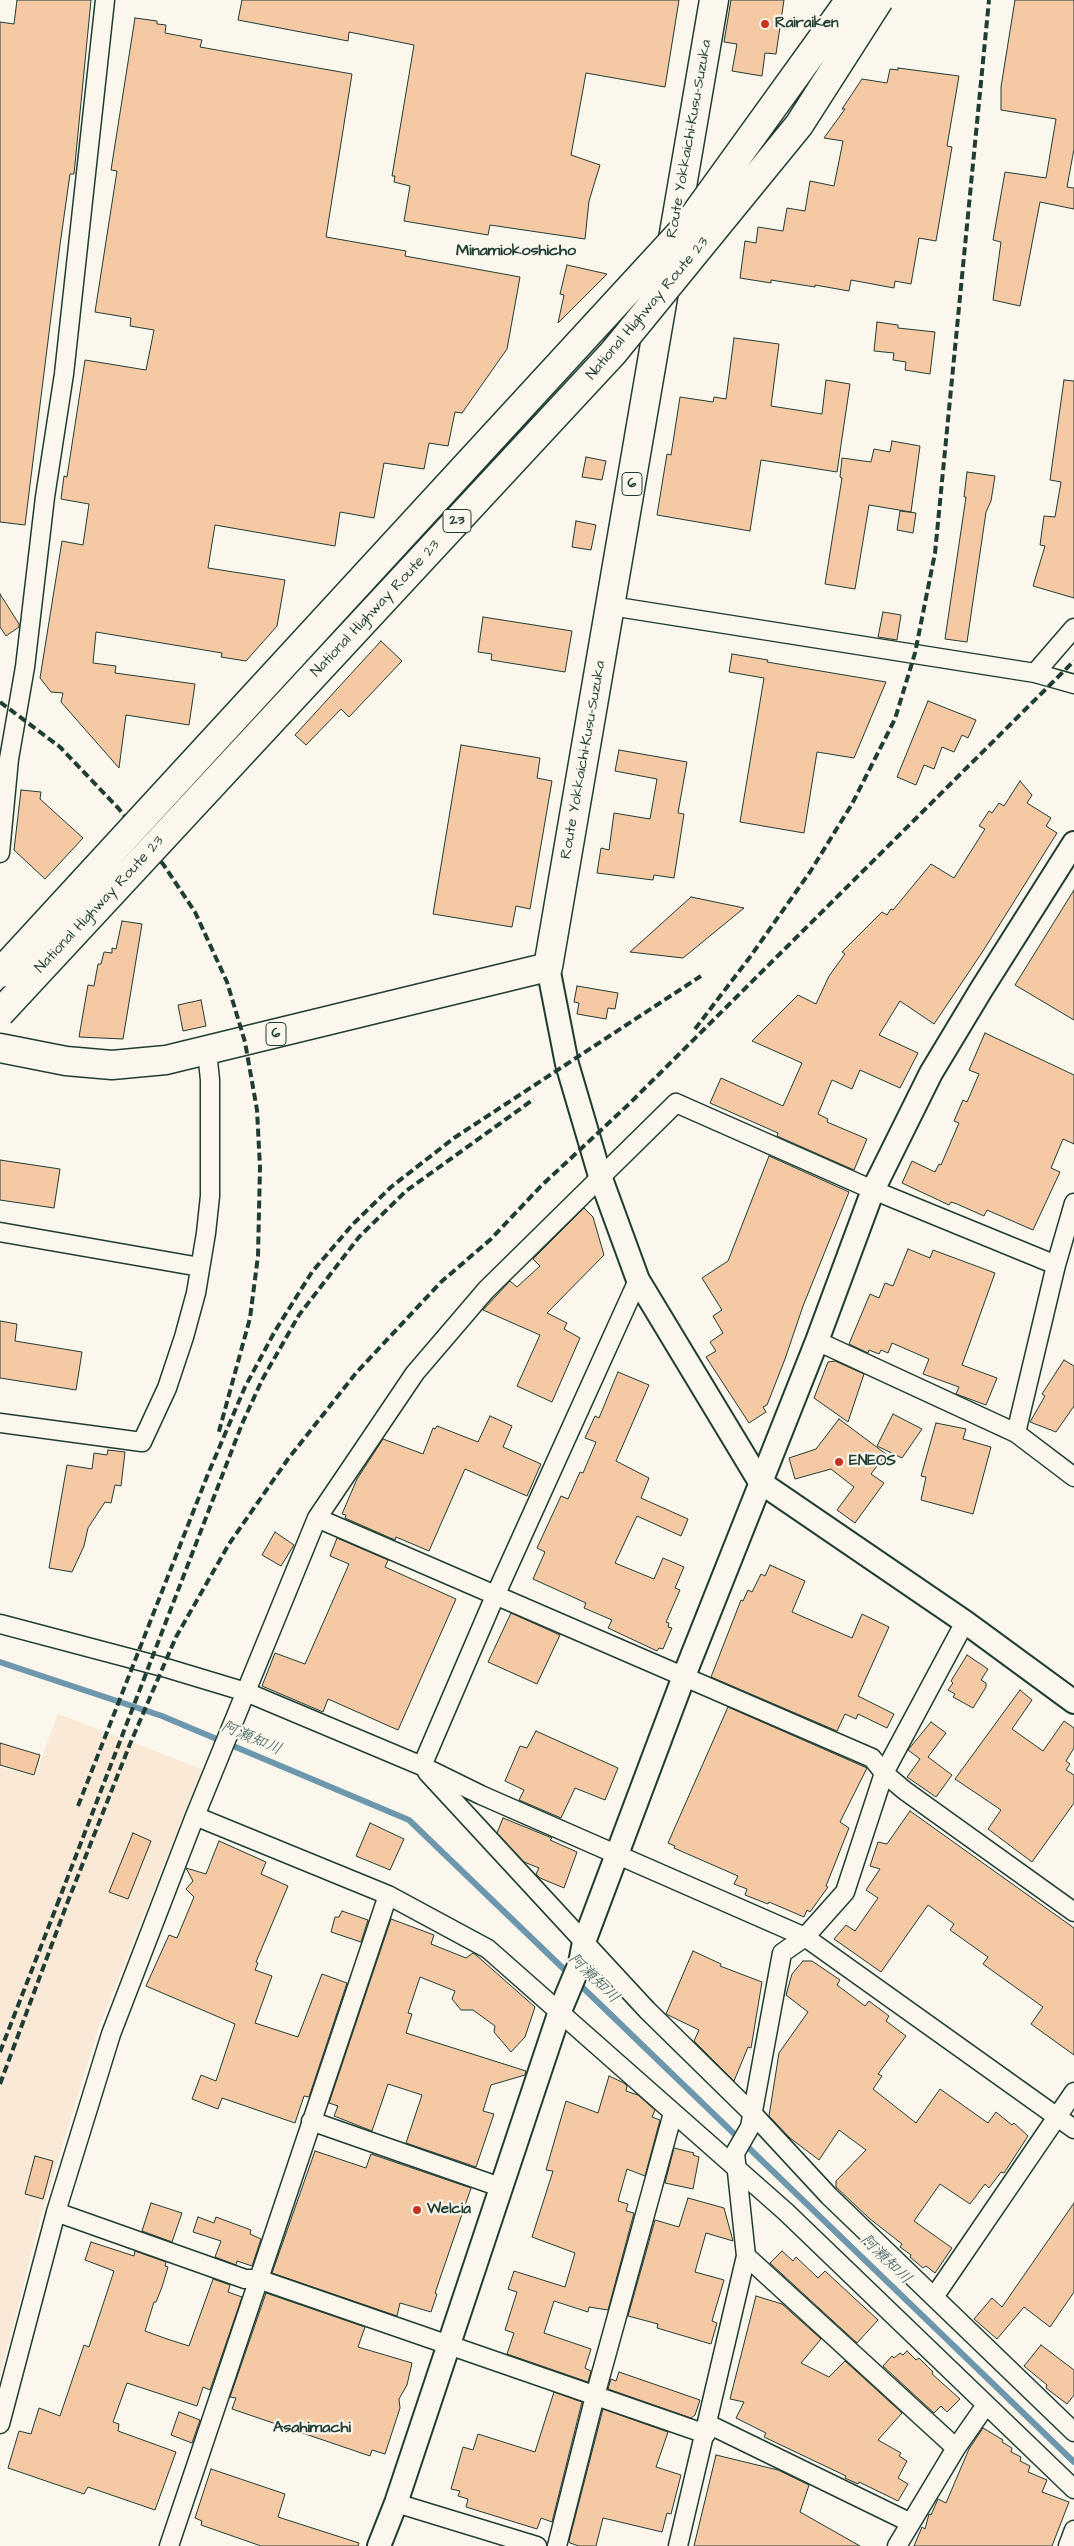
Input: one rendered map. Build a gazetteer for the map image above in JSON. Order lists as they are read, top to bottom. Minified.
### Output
{"streets":{"main road":["Route Yokkaichi-Kusu-Suzuka","National Highway Route 23","6","23"]},"crossings":[["Route Yokkaichi-Kusu-Suzuka","6"]],"districts":["Minamiokoshicho","Asahimachi"],"water":["阿瀬知川"],"places":["Rairaiken","ENEOS","Welcia"]}
